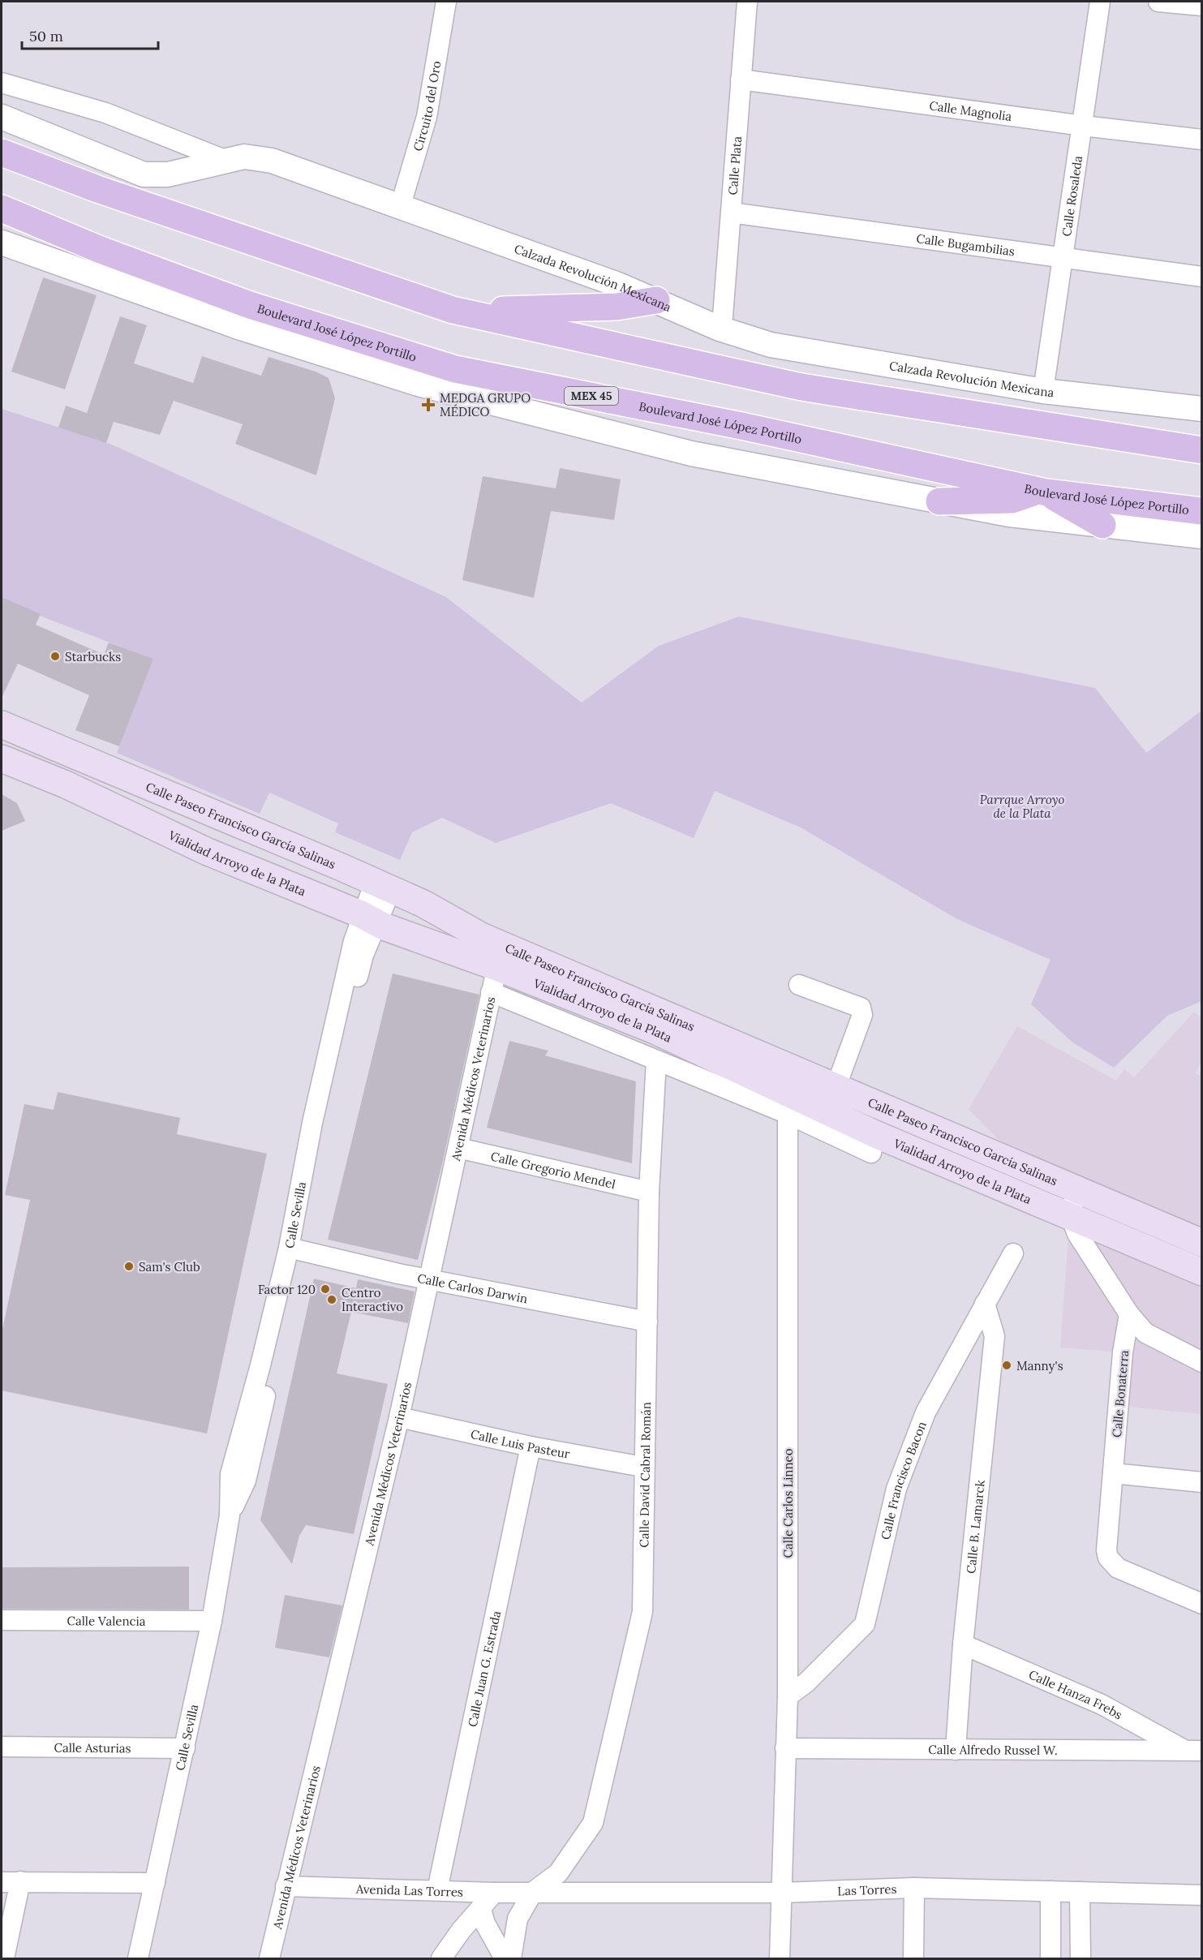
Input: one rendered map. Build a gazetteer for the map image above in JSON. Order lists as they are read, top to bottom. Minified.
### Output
{"streets":{"main road":["Boulevard José López Portillo","MEX 45","Calle Paseo Francisco García Salinas","Vialidad Arroyo de la Plata"],"street":["Circuito del Oro","Calle Magnolia","Calle Plata","Calle Rosaleda","Calle Bugambilias","Calzada Revolución Mexicana","Avenida Médicos Veterinarios","Calle Gregorio Mendel","Calle Sevilla","Calle Carlos Darwin","Calle Bonaterra","Calle Luis Pasteur","Calle David Cabral Román","Calle Francisco Bacon","Calle Carlos Linneo","Calle B. Lamarck","Calle Valencia","Calle Juan G. Estrada","Calle Hanza Frebs","Calle Asturias","Calle Alfredo Russel W.","Avenida Las Torres","Las Torres"]},"crossings":[["Circuito del Oro","Calzada Revolución Mexicana"],["Calle Magnolia","Calle Plata"],["Calle Magnolia","Calle Rosaleda"],["Calle Plata","Calle Bugambilias"],["Calle Plata","Calzada Revolución Mexicana"],["Calle Rosaleda","Calle Bugambilias"],["Calle Rosaleda","Calzada Revolución Mexicana"],["Calle Paseo Francisco García Salinas","Vialidad Arroyo de la Plata"],["Calle Paseo Francisco García Salinas","Avenida Médicos Veterinarios"],["Calle Paseo Francisco García Salinas","Calle Sevilla"],["Vialidad Arroyo de la Plata","Avenida Médicos Veterinarios"],["Vialidad Arroyo de la Plata","Calle Sevilla"],["Avenida Médicos Veterinarios","Calle Gregorio Mendel"],["Avenida Médicos Veterinarios","Calle Carlos Darwin"],["Avenida Médicos Veterinarios","Calle Luis Pasteur"],["Avenida Médicos Veterinarios","Avenida Las Torres"],["Calle Gregorio Mendel","Calle David Cabral Román"],["Calle Sevilla","Calle Carlos Darwin"],["Calle Sevilla","Calle Valencia"],["Calle Sevilla","Calle Asturias"],["Calle Carlos Darwin","Calle David Cabral Román"],["Calle Luis Pasteur","Calle David Cabral Román"],["Calle Luis Pasteur","Calle Juan G. Estrada"],["Calle David Cabral Román","Avenida Las Torres"],["Calle David Cabral Román","Las Torres"],["Calle Francisco Bacon","Calle Carlos Linneo"],["Calle Francisco Bacon","Calle B. Lamarck"],["Calle Carlos Linneo","Calle Alfredo Russel W."],["Calle Carlos Linneo","Las Torres"],["Calle B. Lamarck","Calle Hanza Frebs"],["Calle B. Lamarck","Calle Alfredo Russel W."],["Calle Juan G. Estrada","Avenida Las Torres"],["Calle Hanza Frebs","Calle Alfredo Russel W."],["Avenida Las Torres","Las Torres"]],"parks":["Parrque Arroyo de la Plata"],"places":{"health":["MEDGA GRUPO MÉDICO"],"other":["Starbucks","Sam's Club","Factor 120","Centro Interactivo","Manny's"]},"scale_bar":"50 m"}
